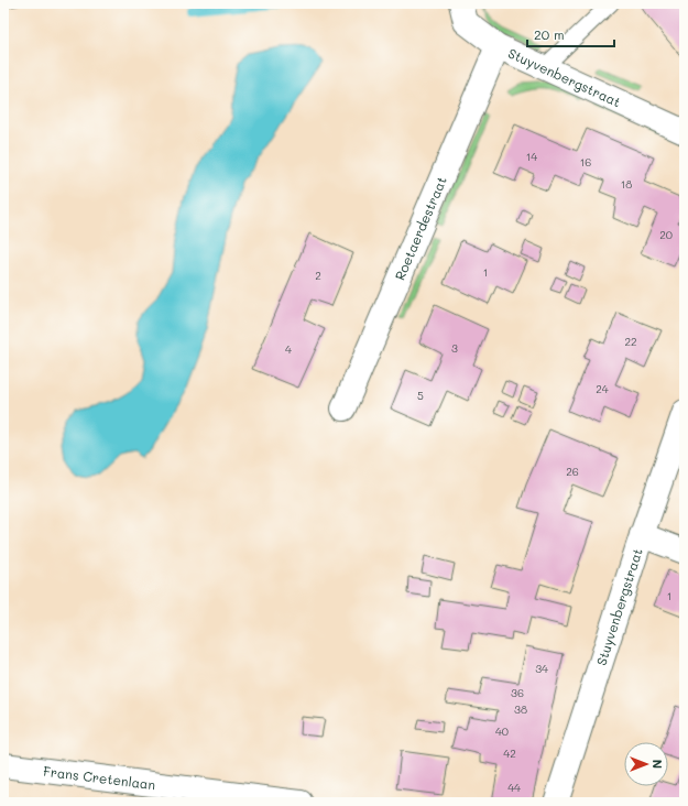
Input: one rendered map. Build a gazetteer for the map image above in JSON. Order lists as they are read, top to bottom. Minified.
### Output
{"streets":{"street":["Stuyvenbergstraat","Roetaerdestraat","Frans Cretenlaan"]},"crossings":[["Stuyvenbergstraat","Roetaerdestraat"]],"house_numbers":["14","16","18","20","1","2","22","3","4","24","5","26","1","34","36","38","40","42","44"],"scale_bar":"20 m","north":"right"}
